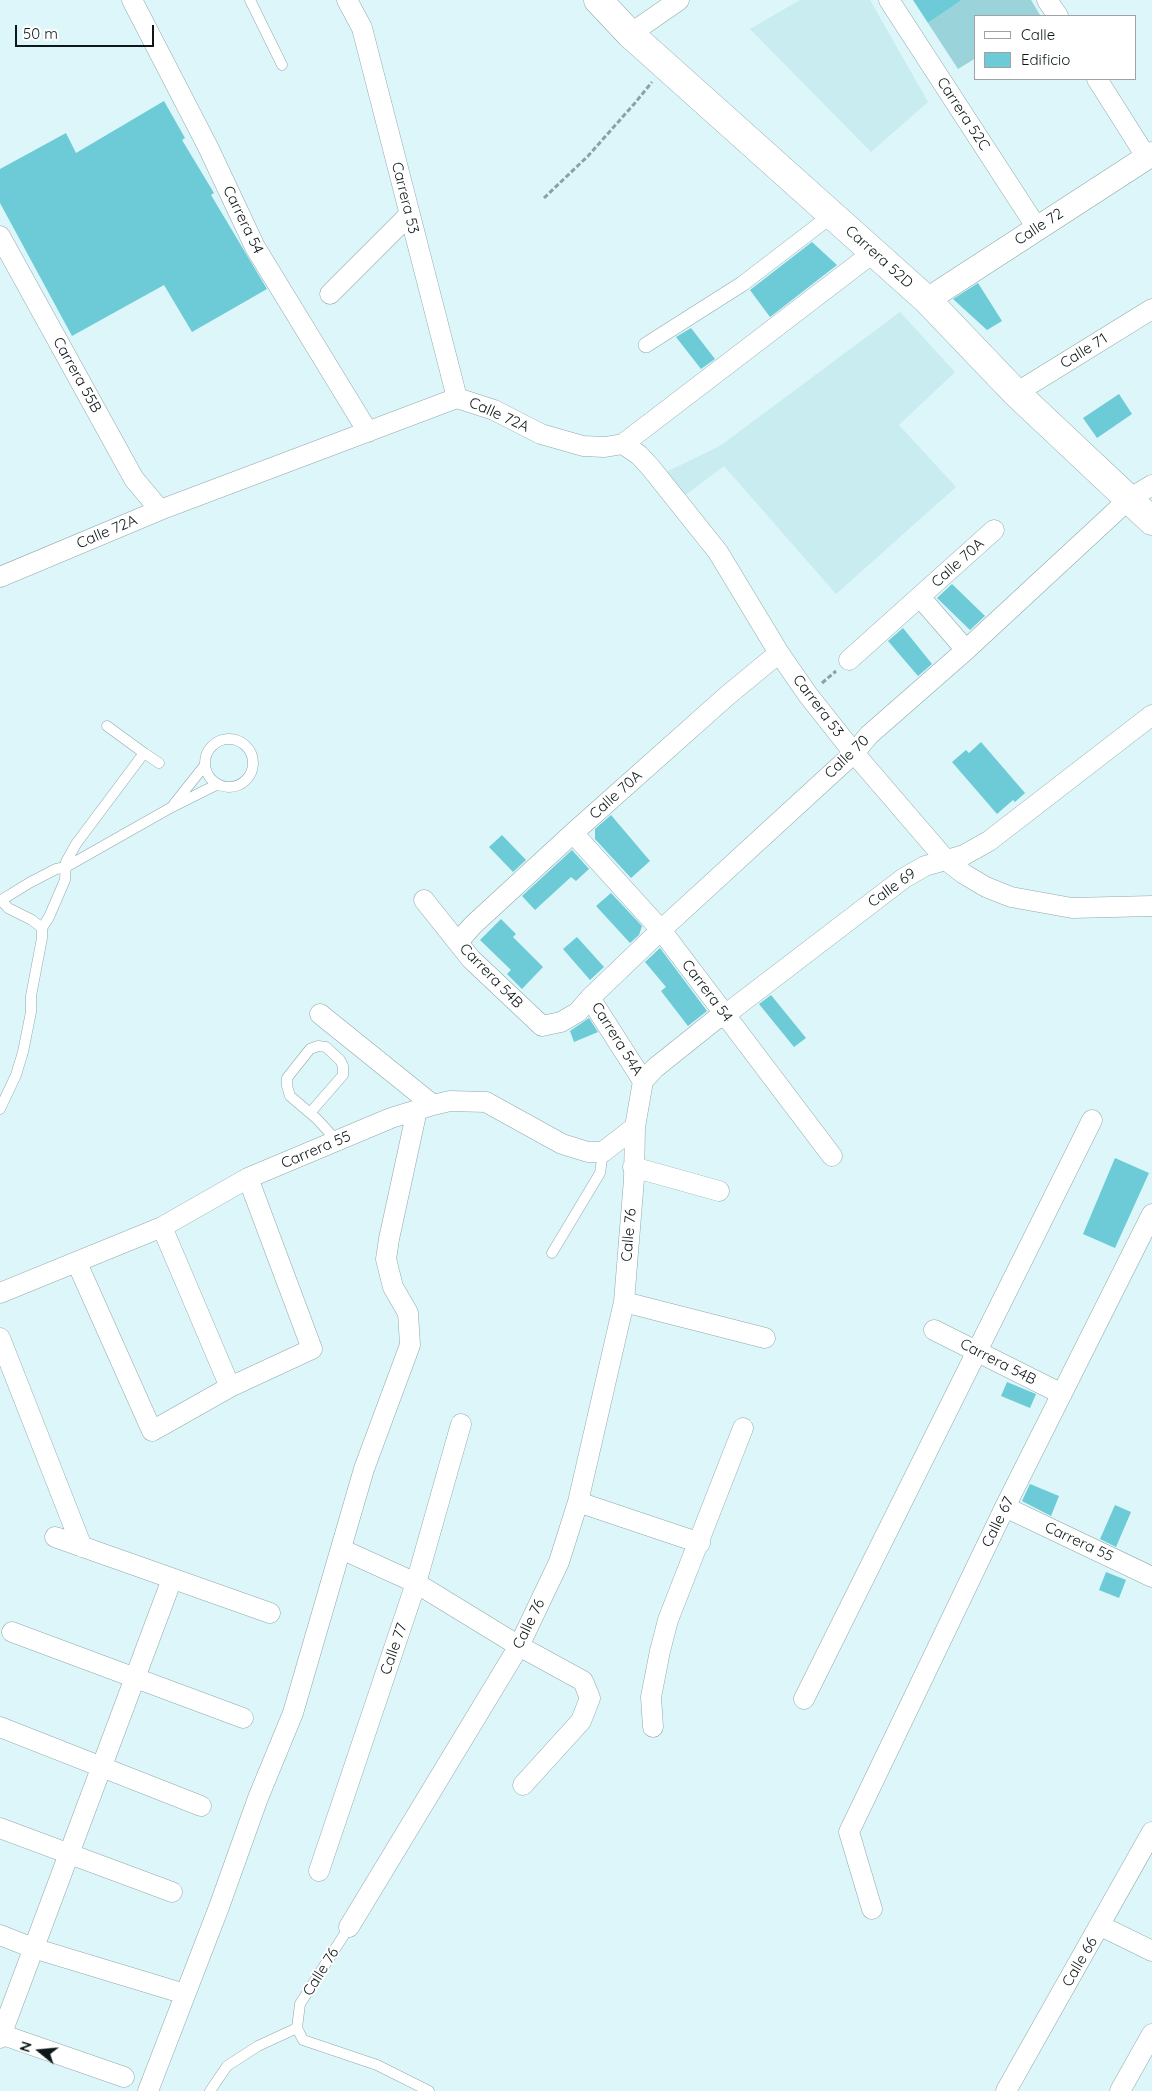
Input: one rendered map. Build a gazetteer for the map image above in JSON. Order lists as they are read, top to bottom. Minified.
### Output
{"streets":{"main road":["Carrera 52D"],"street":["Carrera 52C","Carrera 53","Carrera 54","Calle 72","Calle 71","Carrera 55B","Calle 72A","Calle 70A","Calle 70","Calle 69","Carrera 54B","Carrera 54A","Carrera 55","Calle 76","Calle 67","Calle 77","Calle 66"]},"crossings":[["Carrera 52C","Calle 72"],["Carrera 53","Calle 72A"],["Carrera 53","Calle 70A"],["Carrera 53","Calle 70"],["Carrera 53","Calle 69"],["Carrera 54","Calle 72A"],["Carrera 54","Calle 70A"],["Carrera 54","Calle 70"],["Carrera 54","Calle 69"],["Calle 72","Carrera 52D"],["Carrera 52D","Calle 71"],["Carrera 52D","Calle 70"],["Carrera 55B","Calle 72A"],["Calle 70A","Carrera 54B"],["Calle 70","Carrera 54B"],["Calle 70","Carrera 54A"],["Calle 69","Carrera 54A"],["Calle 69","Calle 76"],["Carrera 54B","Calle 67"],["Carrera 54A","Calle 76"],["Carrera 55","Calle 67"]],"legend":["Calle","Edificio"],"scale_bar":"50 m","north":"left"}
